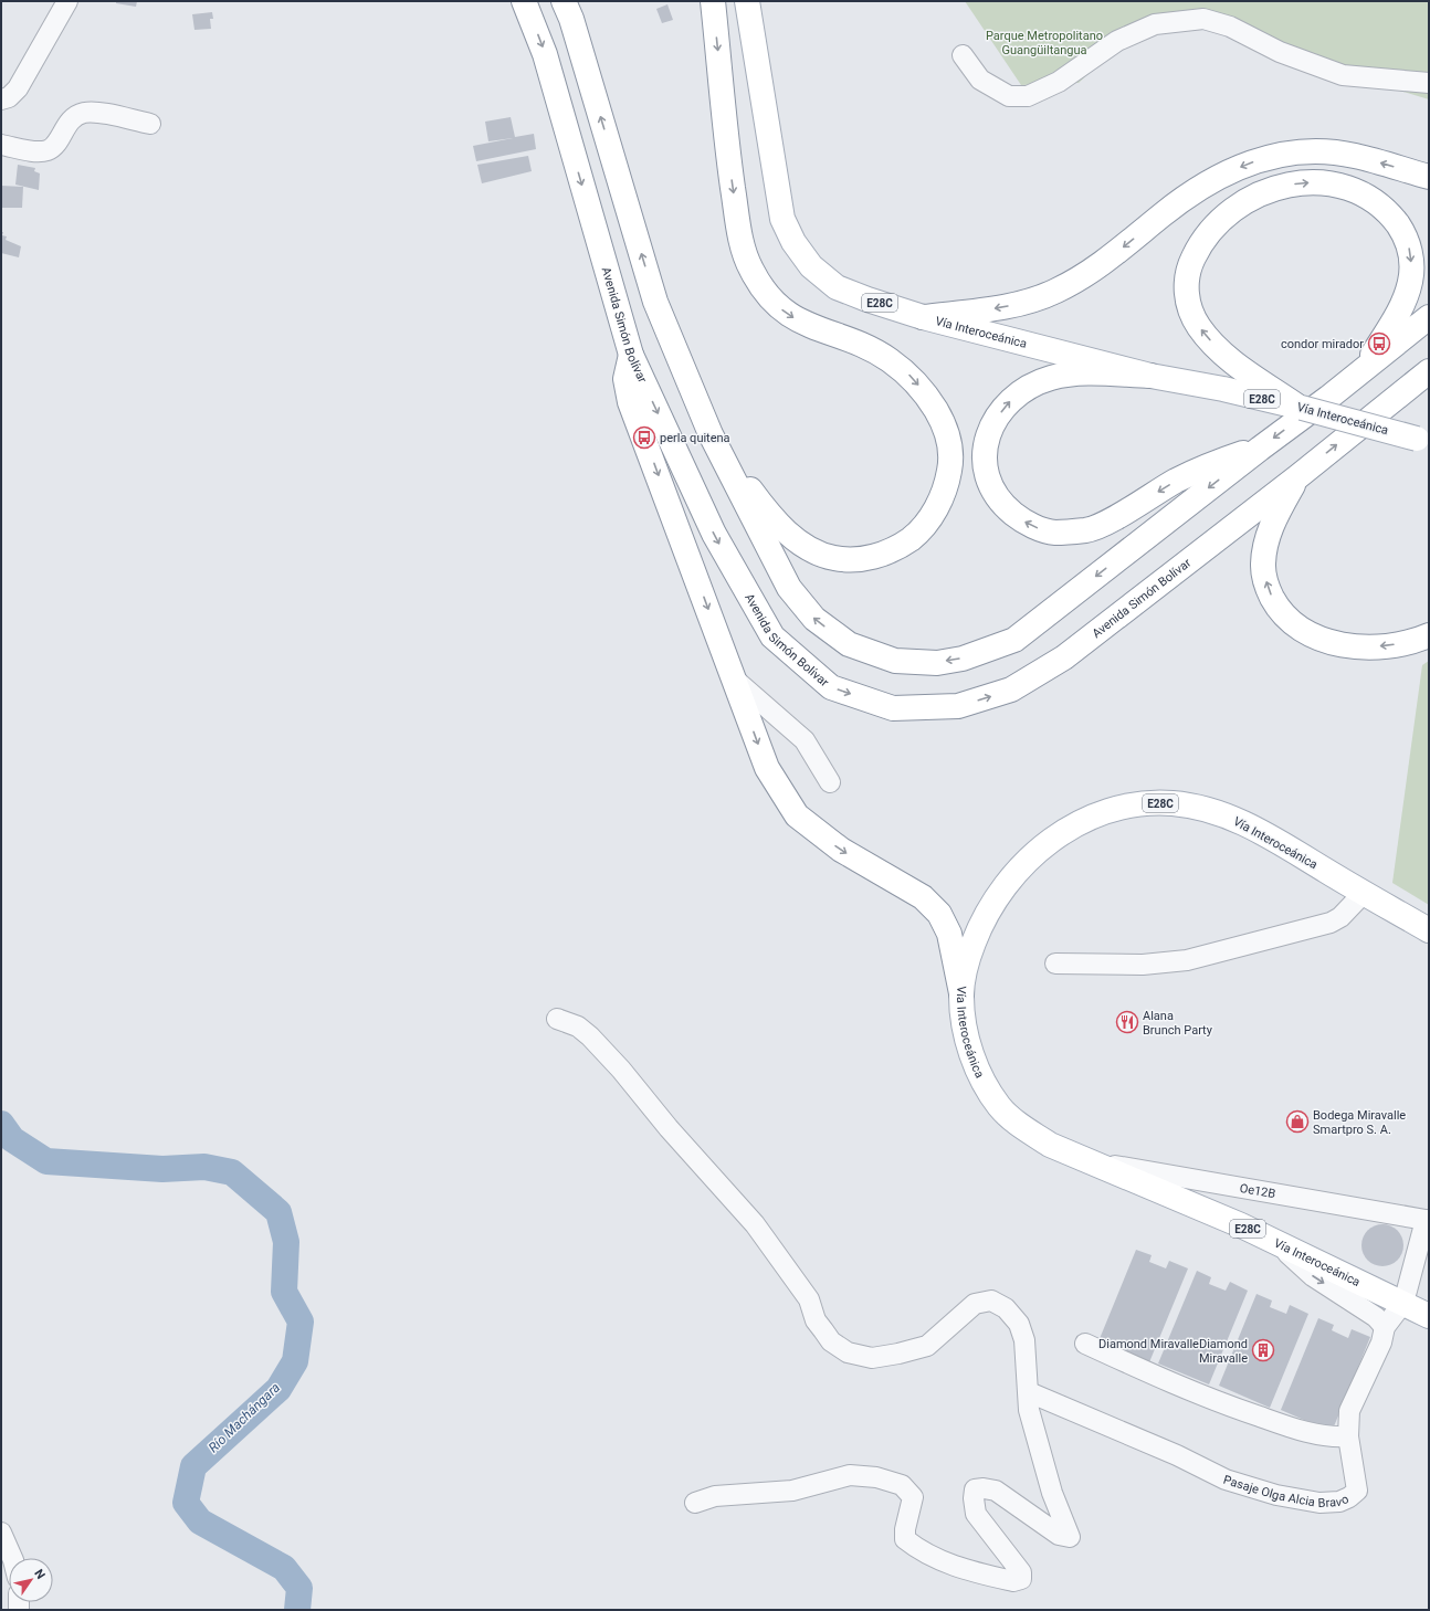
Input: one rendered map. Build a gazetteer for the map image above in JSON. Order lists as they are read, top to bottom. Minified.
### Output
{"streets":{"main road":["E28C","Avenida Simón Bolívar","Vía Interoceánica"],"street":["Oe12B","Pasaje Olga Alcia Bravo"]},"crossings":[["Vía Interoceánica","Oe12B"],["Vía Interoceánica","Pasaje Olga Alcia Bravo"]],"water":["Río Machángara"],"parks":["Parque Metropolitano Guangüiltangua"],"places":{"bus stop":["condor mirador","perla quitena"],"restaurant":["Alana Brunch Party"],"shop":["Bodega Miravalle Smartpro S. A."],"building":["Diamond MiravalleDiamond Miravalle"]},"north":"top right"}
